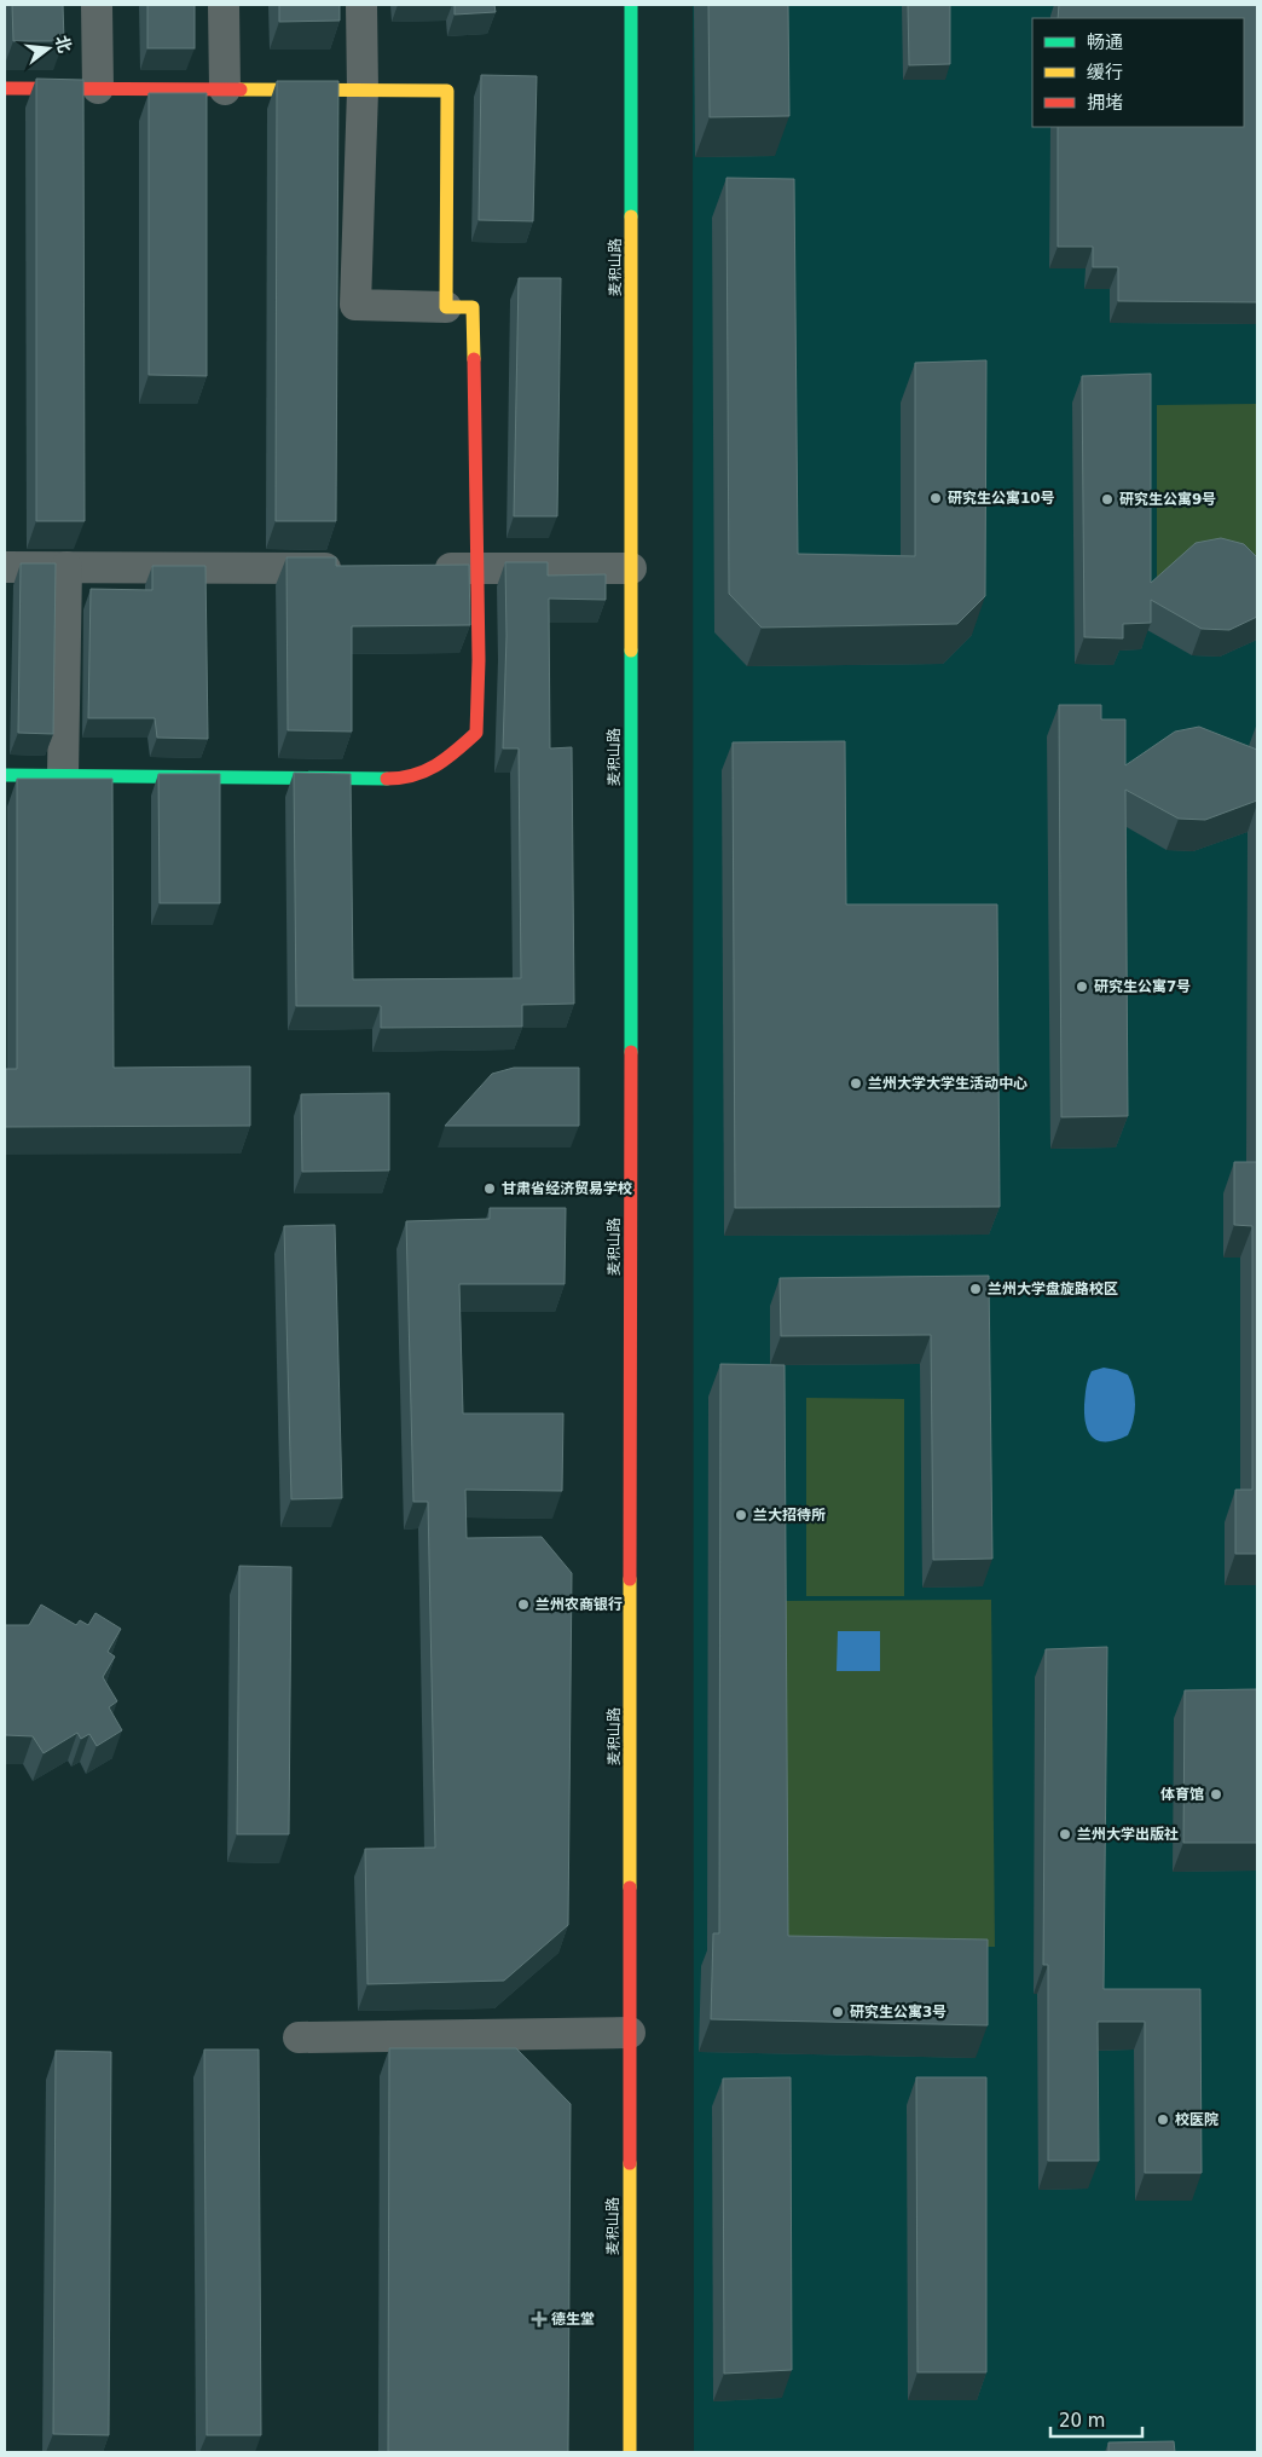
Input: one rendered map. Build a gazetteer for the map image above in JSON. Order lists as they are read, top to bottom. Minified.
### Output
{"streets":{"street":["麦积山路"]},"places":{"other":["研究生公寓10号","研究生公寓9号","研究生公寓7号","兰州大学大学生活动中心","甘肃省经济贸易学校","兰州大学盘旋路校区","兰大招待所","兰州农商银行","体育馆","兰州大学出版社","研究生公寓3号","校医院"],"health":["德生堂"]},"legend":["畅通","缓行","拥堵"],"scale_bar":"20 m","north":"right"}
